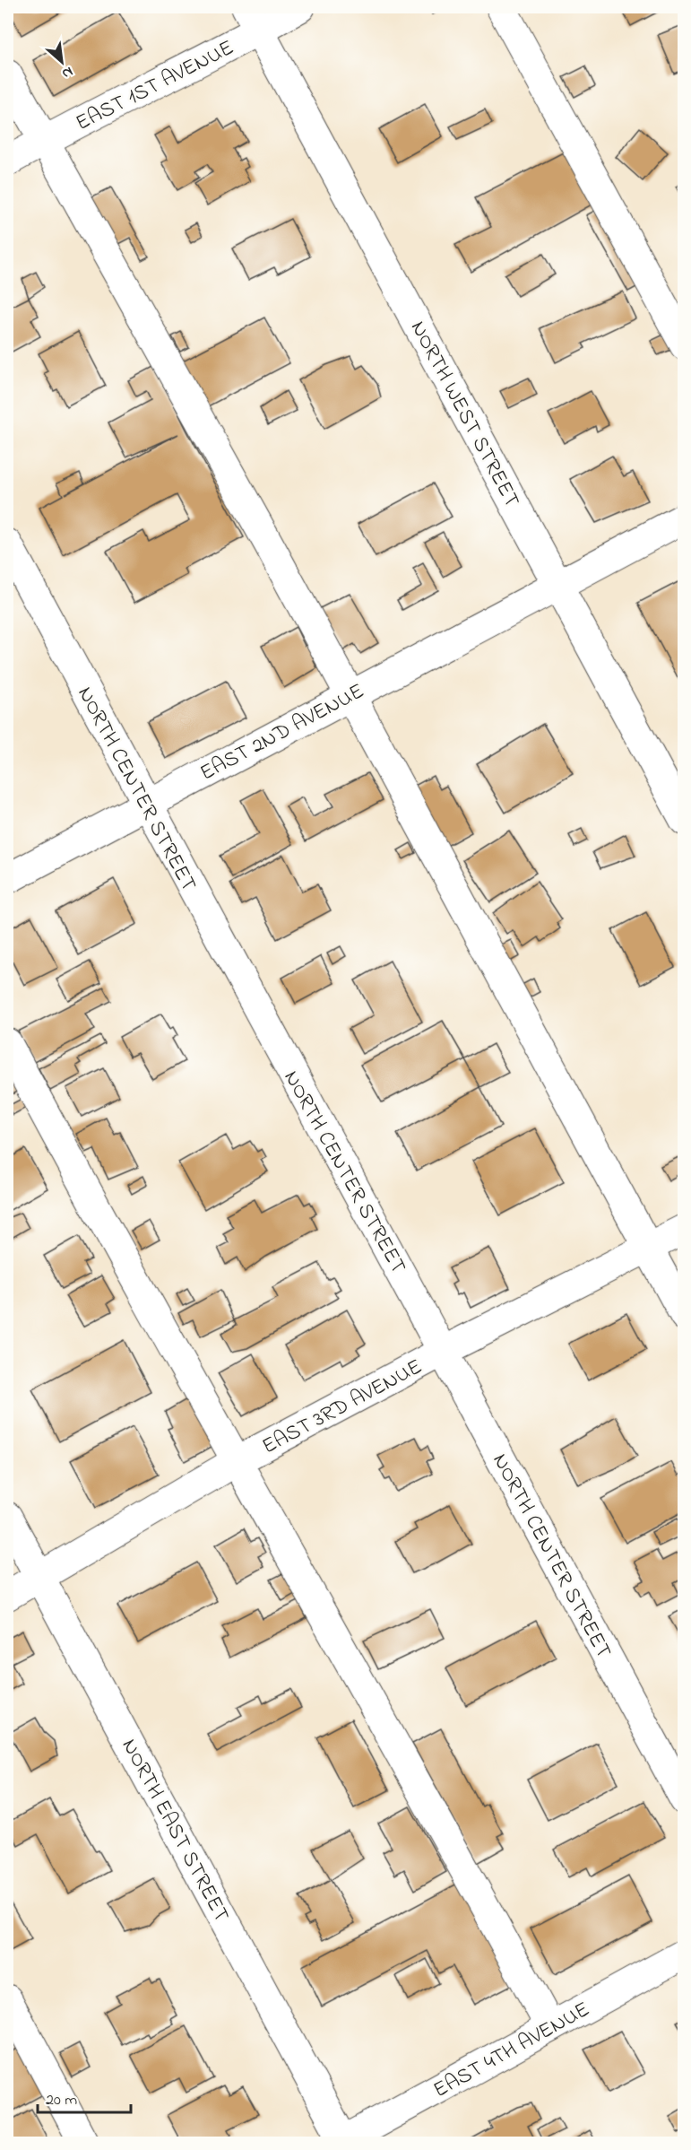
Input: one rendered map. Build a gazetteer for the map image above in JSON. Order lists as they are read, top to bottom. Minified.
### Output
{"streets":{"street":["EAST 1ST AVENUE","NORTH WEST STREET","EAST 2ND AVENUE","NORTH CENTER STREET","EAST 3RD AVENUE","NORTH EAST STREET","EAST 4TH AVENUE"]},"crossings":[["EAST 1ST AVENUE","NORTH WEST STREET"],["NORTH WEST STREET","EAST 2ND AVENUE"],["EAST 2ND AVENUE","NORTH CENTER STREET"],["NORTH CENTER STREET","EAST 3RD AVENUE"],["EAST 3RD AVENUE","NORTH EAST STREET"],["NORTH EAST STREET","EAST 4TH AVENUE"]],"scale_bar":"20 m","north":"bottom right"}
